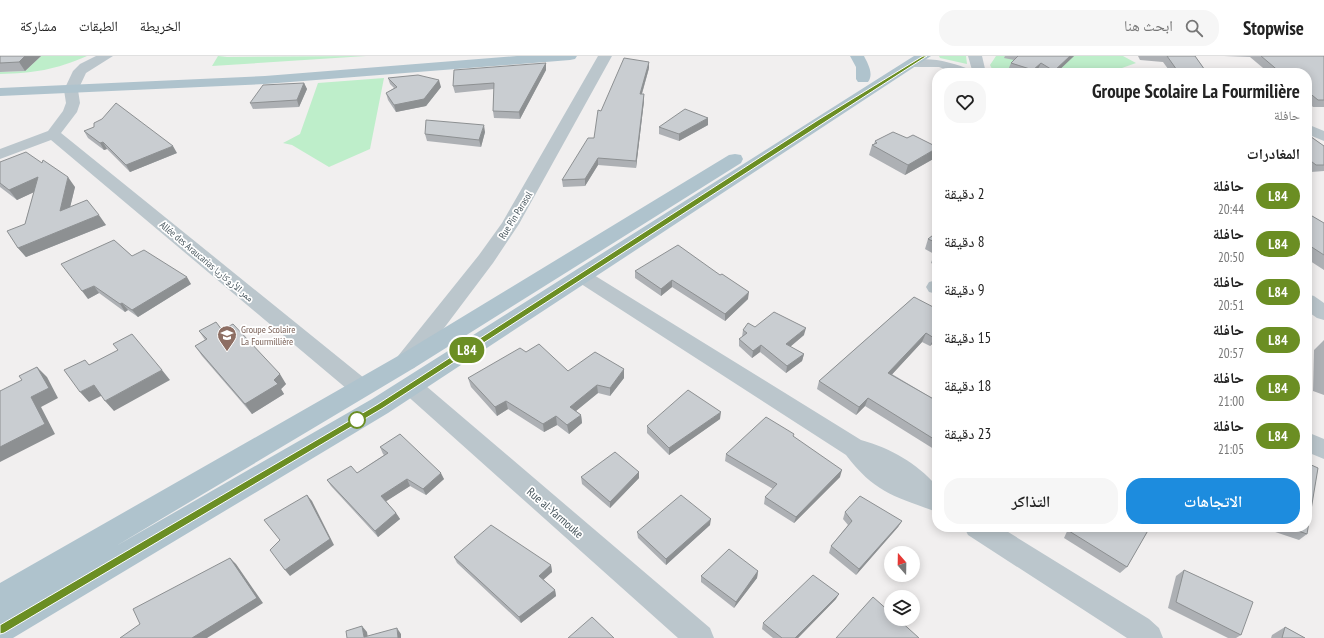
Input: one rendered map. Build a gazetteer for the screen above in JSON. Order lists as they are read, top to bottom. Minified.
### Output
{"streets":{"street":["Rue Pin Parasol","Allée des Araucarias ممر الأروكاريا","Rue al-Yarmouke"]},"places":{"school or university":["Groupe Scolaire La Fourmillière"]},"lines":["bus line L84"],"north":"top","page":{"header":"Stopwise","search":"ابحث هنا","nav":["الخريطة","الطبقات","مشاركة"],"on_map":"L84","heading":[["Groupe Scolaire La Fourmilière","حافلة"],"المغادرات"],"list":[{"mark":"L84","name":"حافلة","note":"20:44","value":"2 دقيقة"},{"mark":"L84","name":"حافلة","note":"20:50","value":"8 دقيقة"},{"mark":"L84","name":"حافلة","note":"20:51","value":"9 دقيقة"},{"mark":"L84","name":"حافلة","note":"20:57","value":"15 دقيقة"},{"mark":"L84","name":"حافلة","note":"21:00","value":"18 دقيقة"},{"mark":"L84","name":"حافلة","note":"21:05","value":"23 دقيقة"}],"buttons":["الاتجاهات","التذاكر"]}}
